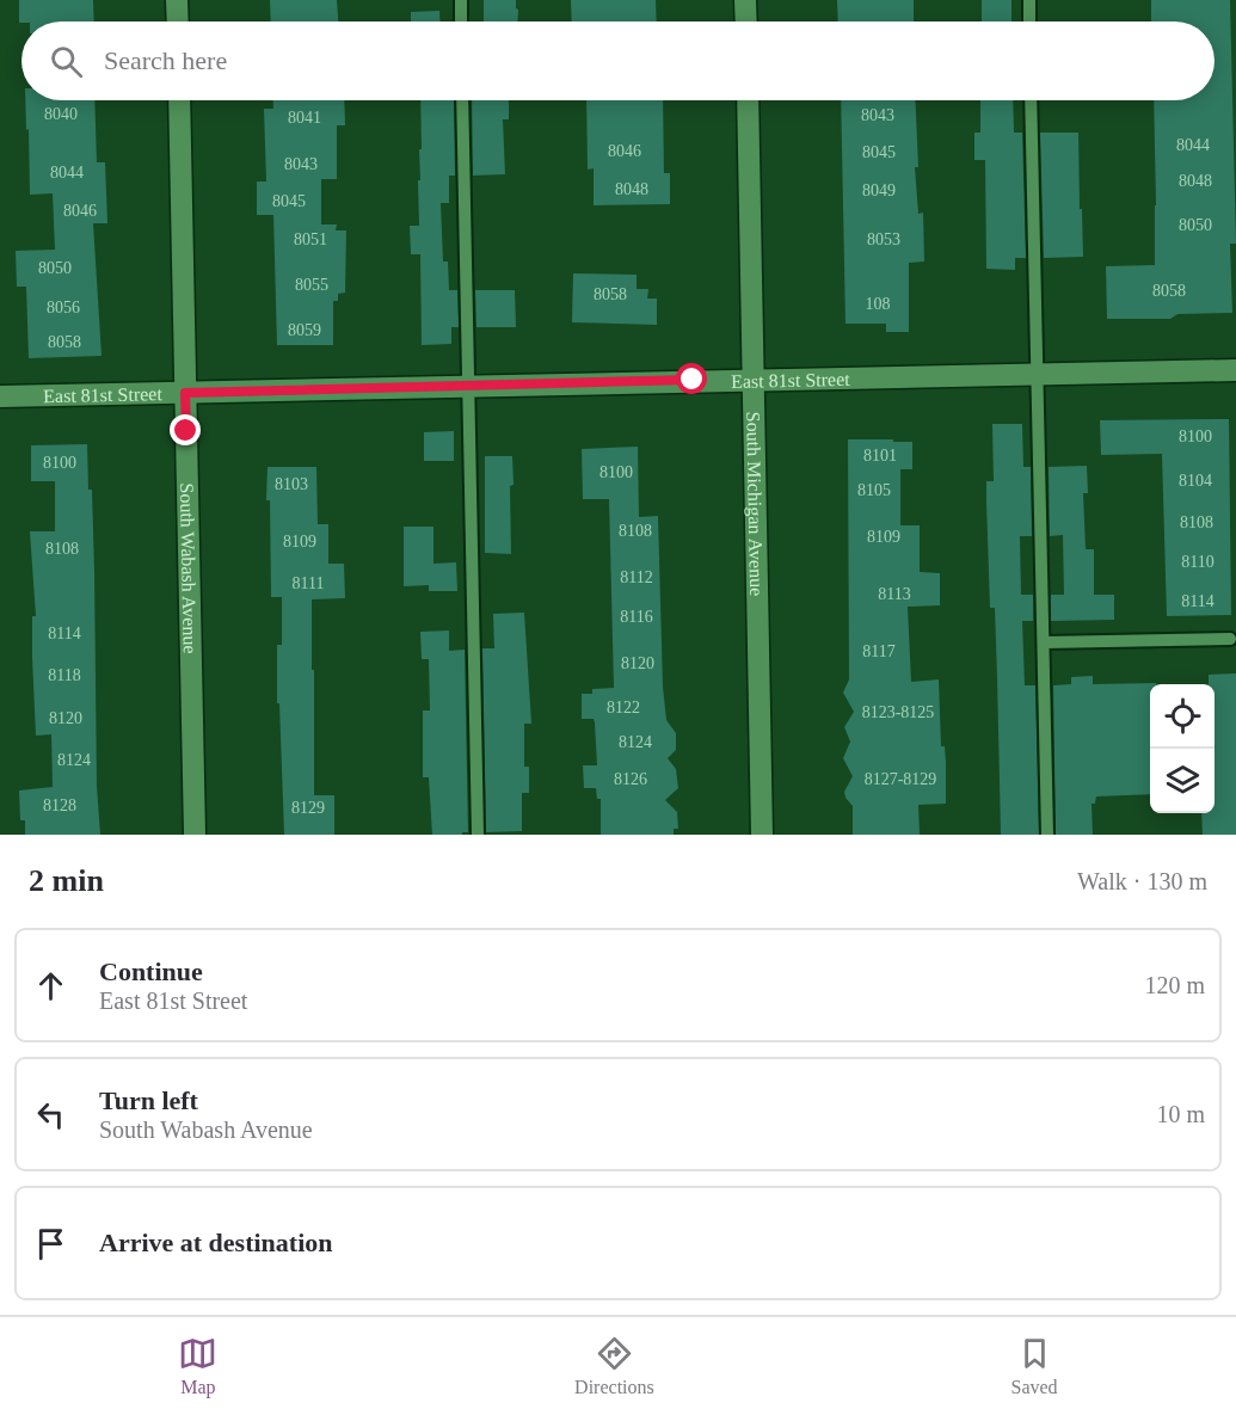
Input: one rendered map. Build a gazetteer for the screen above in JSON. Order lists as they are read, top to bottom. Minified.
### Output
{"streets":{"street":["East 81st Street","South Michigan Avenue","South Wabash Avenue"]},"crossings":[["East 81st Street","South Michigan Avenue"],["East 81st Street","South Wabash Avenue"]],"house_numbers":["8040","8043","8041","8044","8046","8045","8043","8044","8048","8048","8049","8045","8046","8050","8051","8053","8050","8055","8058","8058","108","8056","8059","8058","8100","8101","8100","8100","8104","8103","8105","8108","8108","8109","8109","8108","8110","8112","8111","8113","8114","8116","8114","8117","8120","8118","8122","8123-8125","8120","8124","8124","8126","8127-8129","8128","8129"],"page":{"search":"Search here","heading":["2 min","Walk · 130 m"],"list":[["Continue","East 81st Street","120 m"],["Turn left","South Wabash Avenue","10 m"],"Arrive at destination"],"nav":["Map","Directions","Saved"]}}
